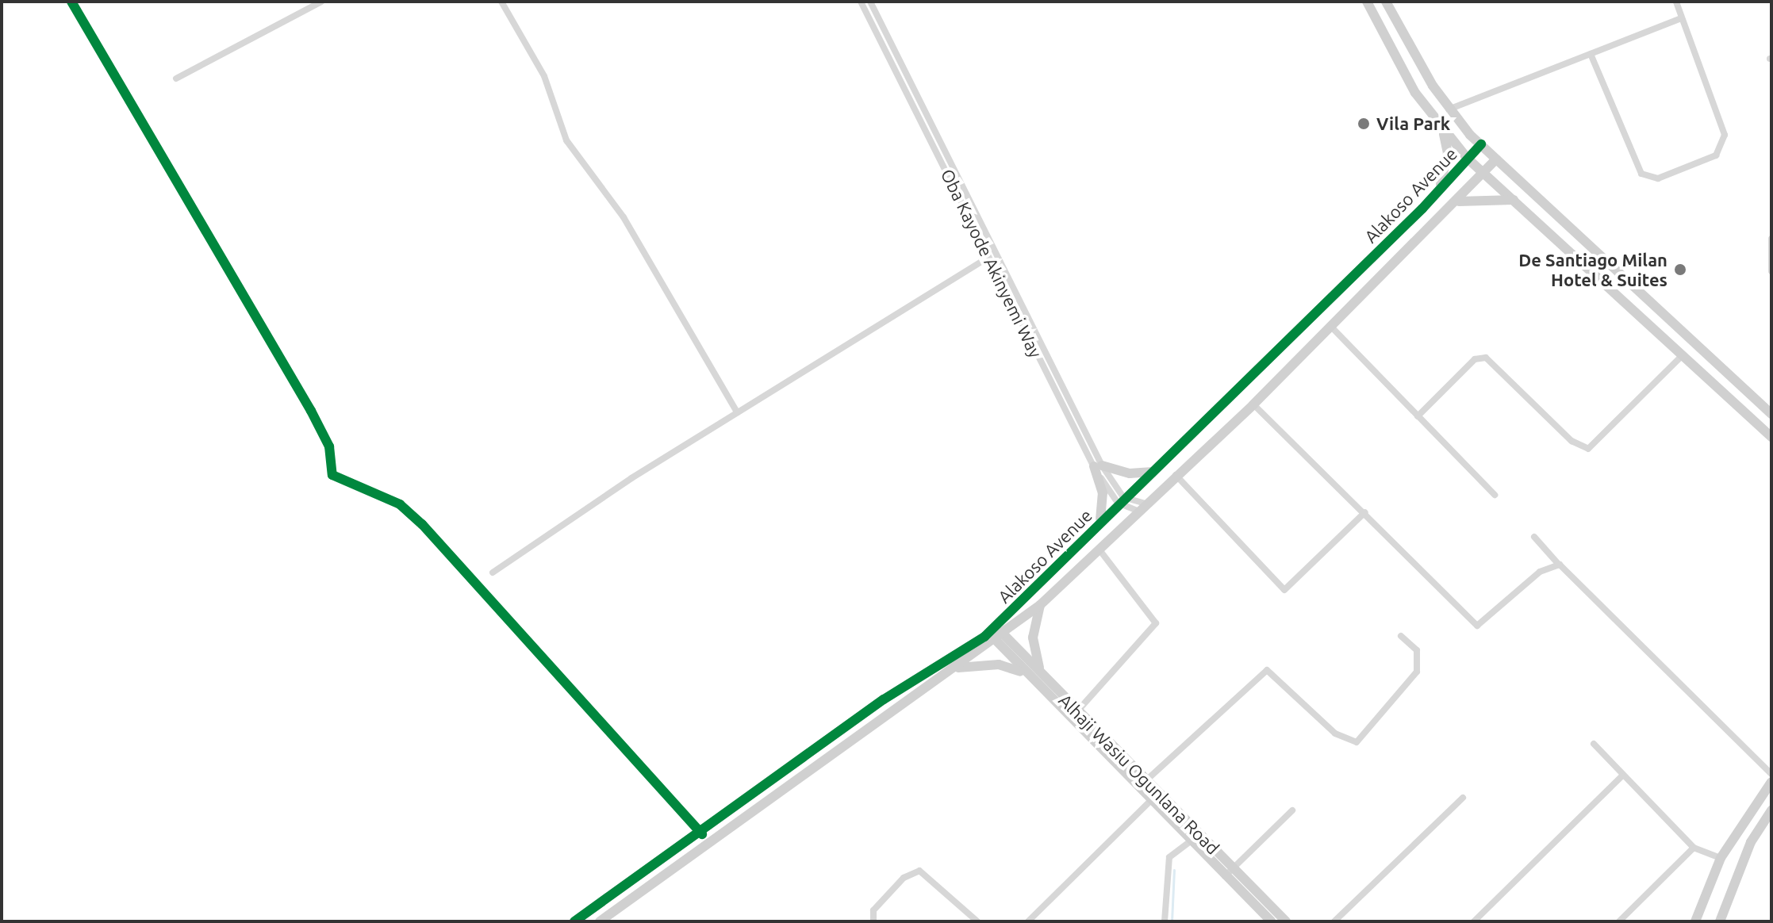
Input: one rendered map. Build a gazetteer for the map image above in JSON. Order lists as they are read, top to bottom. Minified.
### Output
{"streets":{"street":["Alakoso Avenue","Oba Kayode Akinyemi Way","Alhaji Wasiu Ogunlana Road"]},"crossings":[["Alakoso Avenue","Oba Kayode Akinyemi Way"],["Alakoso Avenue","Alhaji Wasiu Ogunlana Road"]],"places":["Vila Park","De Santiago Milan Hotel & Suites"]}
